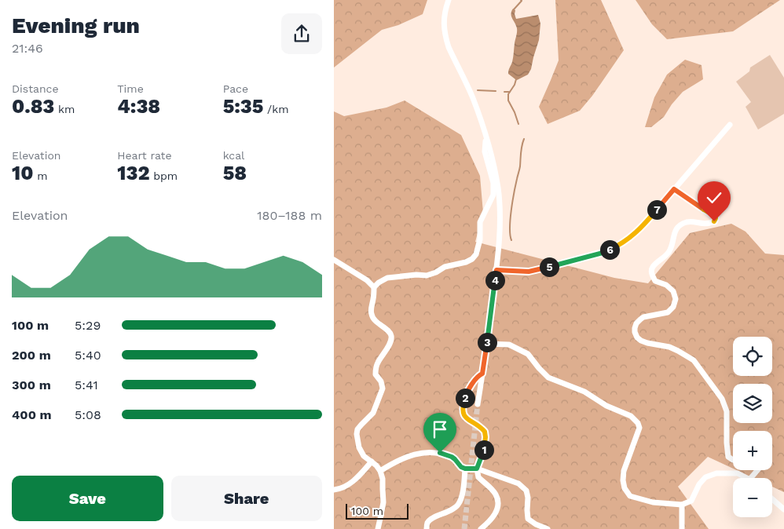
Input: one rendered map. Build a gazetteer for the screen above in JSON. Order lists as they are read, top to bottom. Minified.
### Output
{"scale_bar":"100 m","page":{"heading":["Evening run","21:46"],"stats":[["Distance","0.83 km"],["Time","4:38"],["Pace","5:35 /km"],["Elevation","10 m"],["Heart rate","132 bpm"],["kcal","58"]],"chart":["Elevation","180–188 m"],"pins":["7","6","5","4","3","2","1"],"list":[{"name":"100 m","note":"5:29"},{"name":"200 m","note":"5:40"},{"name":"300 m","note":"5:41"},{"name":"400 m","note":"5:08"}],"map_buttons":["+","−"],"buttons":["Save","Share"],"scale":"100 m"}}
